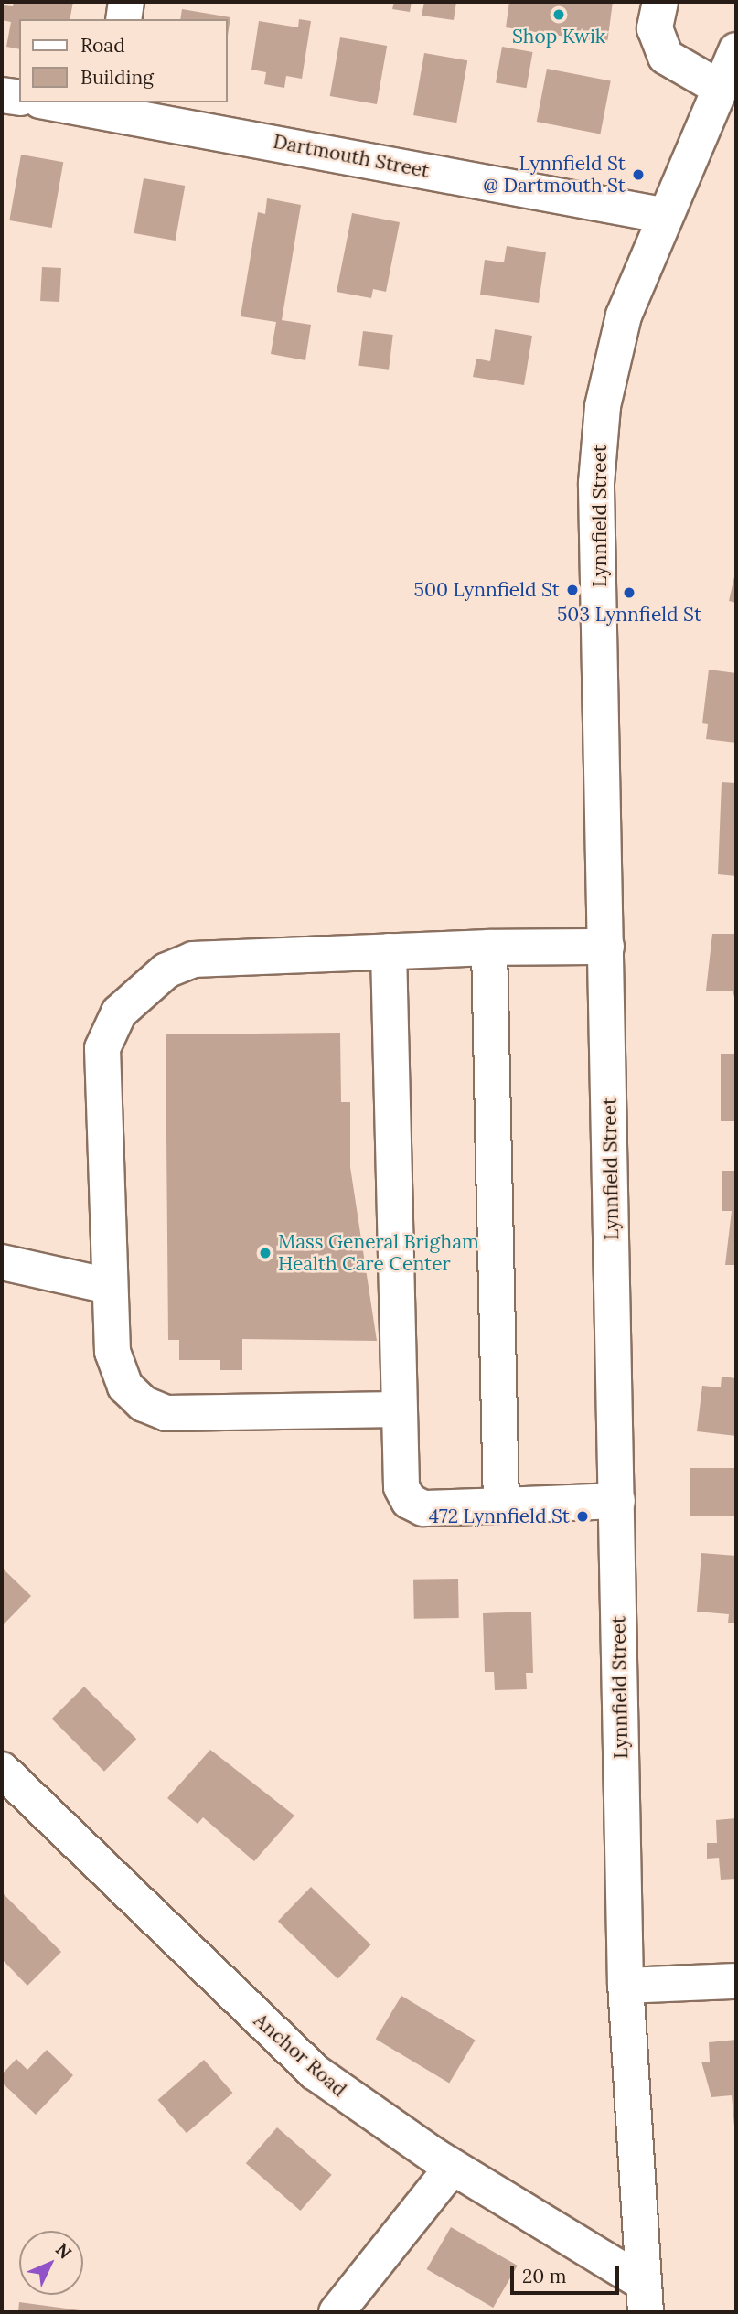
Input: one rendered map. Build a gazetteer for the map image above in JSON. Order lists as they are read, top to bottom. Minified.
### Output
{"streets":{"main road":["Dartmouth Street","Lynnfield Street","Anchor Road"]},"crossings":[["Dartmouth Street","Lynnfield Street"],["Lynnfield Street","Anchor Road"]],"places":["Shop Kwik","Lynnfield St @ Dartmouth St","500 Lynnfield St","503 Lynnfield St","Mass General Brigham Health Care Center","472 Lynnfield St"],"legend":["Road","Building"],"scale_bar":"20 m","north":"top right"}
